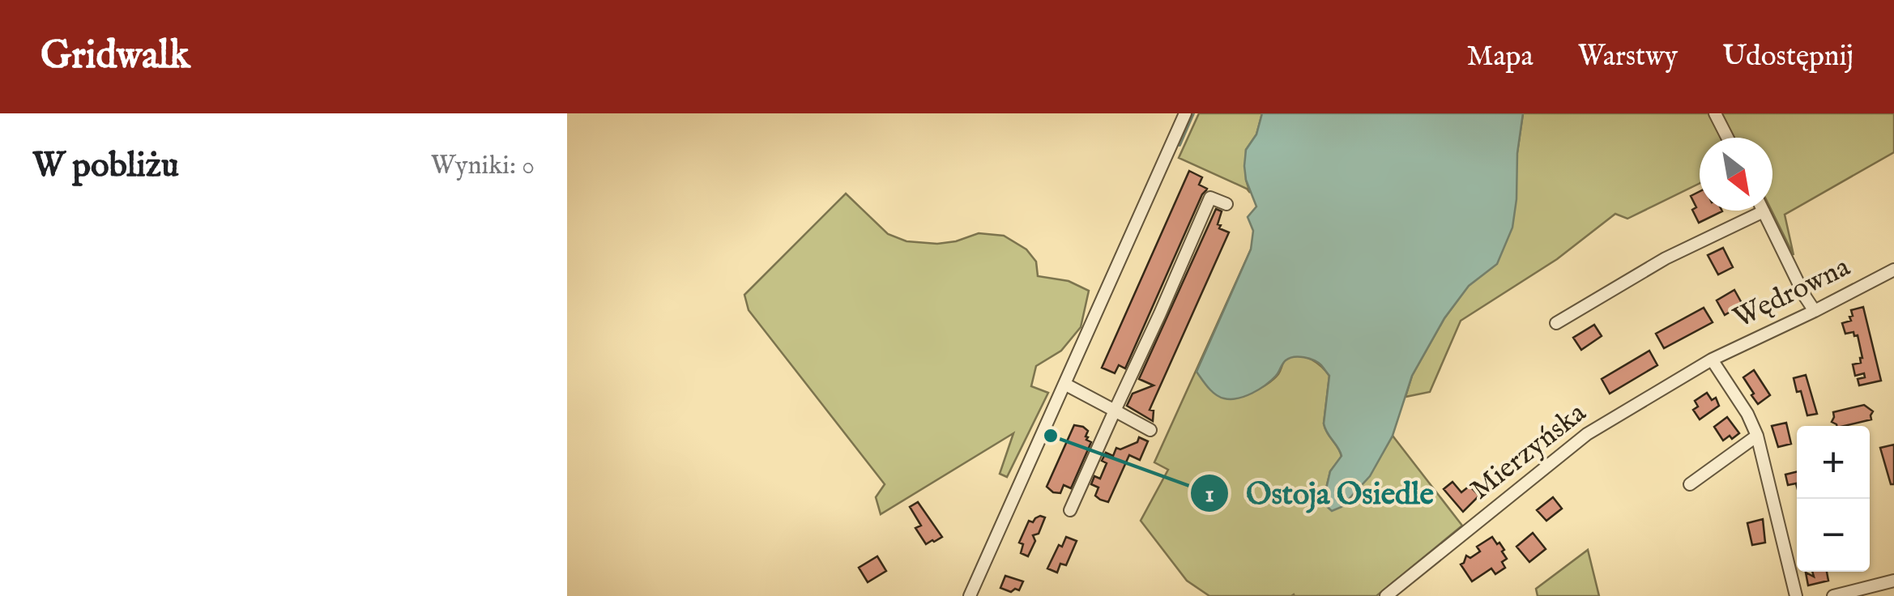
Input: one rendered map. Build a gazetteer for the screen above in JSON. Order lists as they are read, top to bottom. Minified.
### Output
{"streets":{"street":["Wędrowna","Mierzyńska"]},"crossings":[["Wędrowna","Mierzyńska"]],"places":["Ostoja Osiedle"],"north":"bottom right","page":{"header":"Gridwalk","nav":["Mapa","Warstwy","Udostępnij"],"heading":["W pobliżu","Wyniki: 0"],"map_buttons":["+","−"]}}
